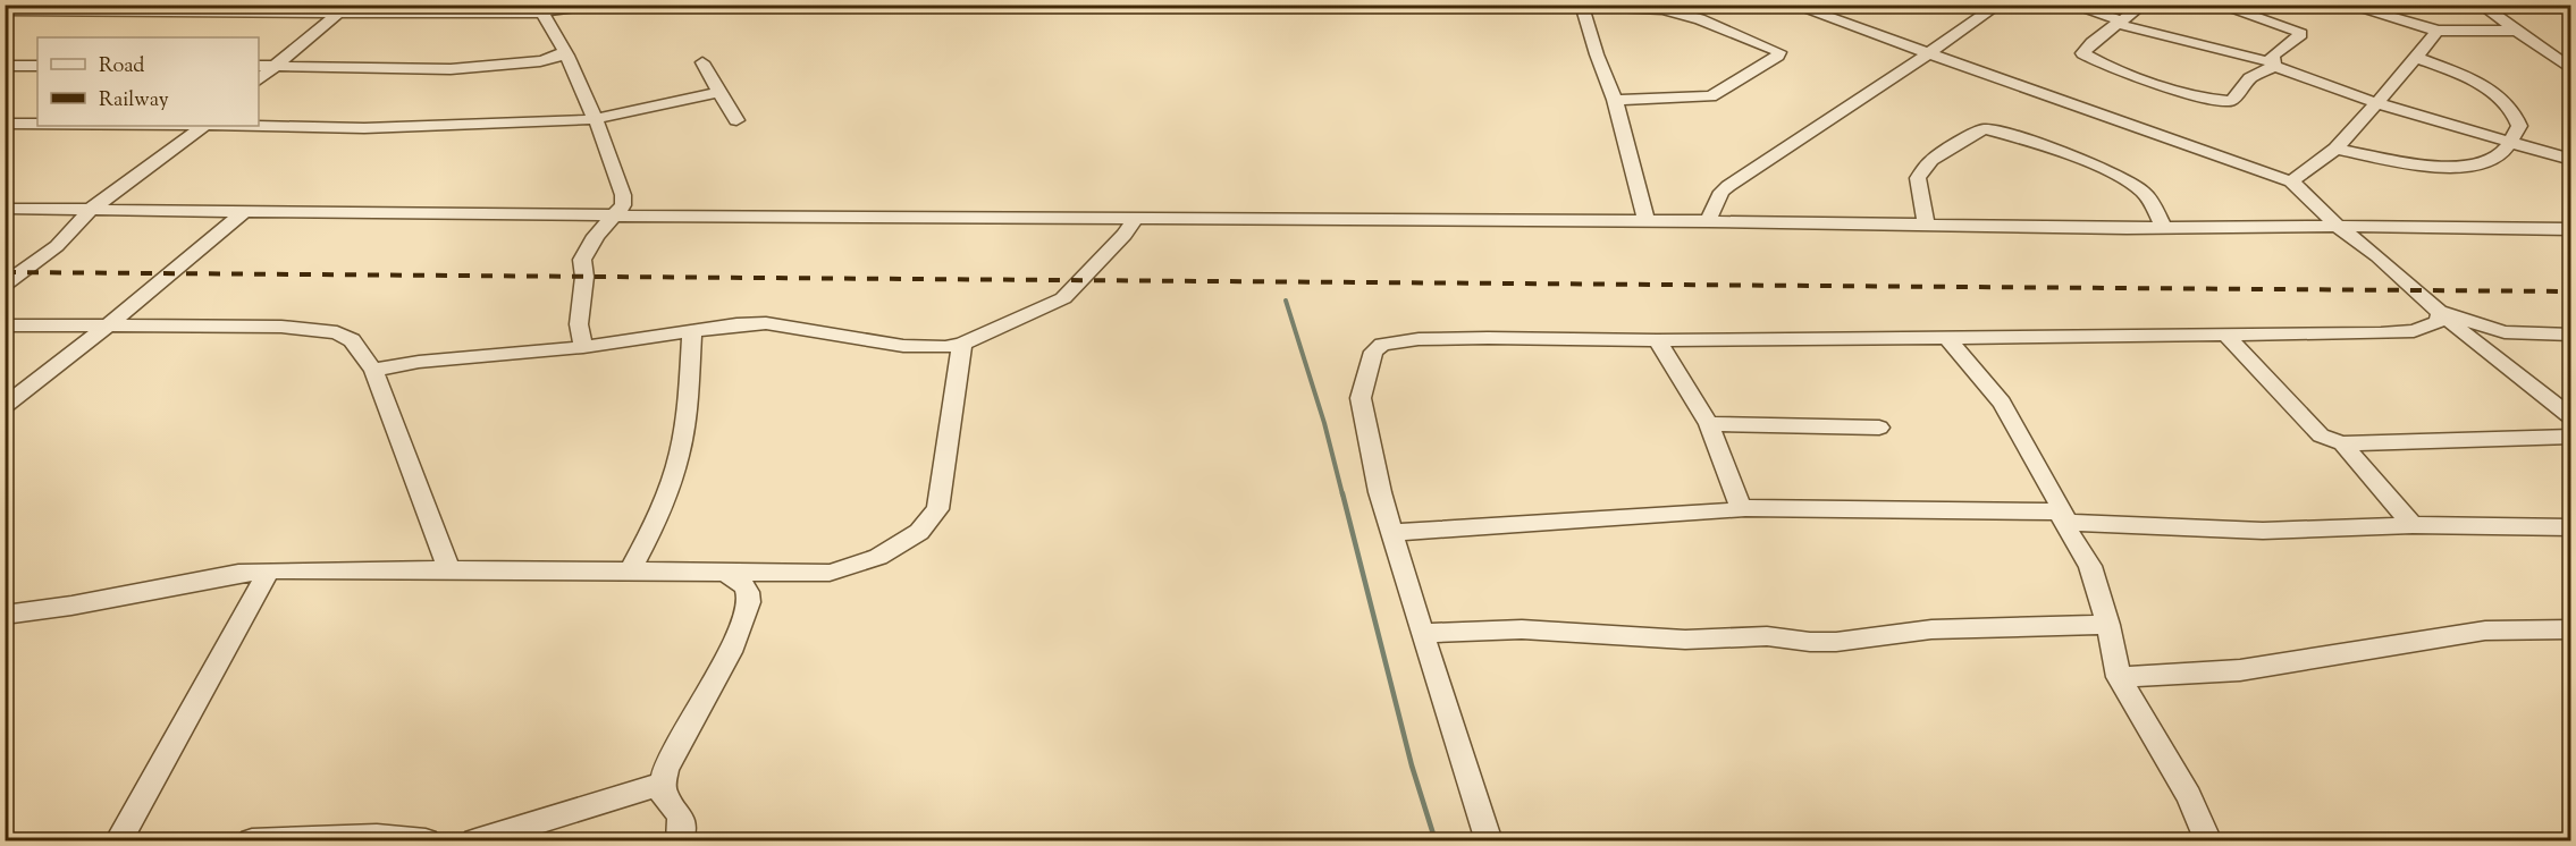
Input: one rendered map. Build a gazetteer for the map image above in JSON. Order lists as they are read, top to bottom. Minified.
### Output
{"legend":["Road","Railway"]}
